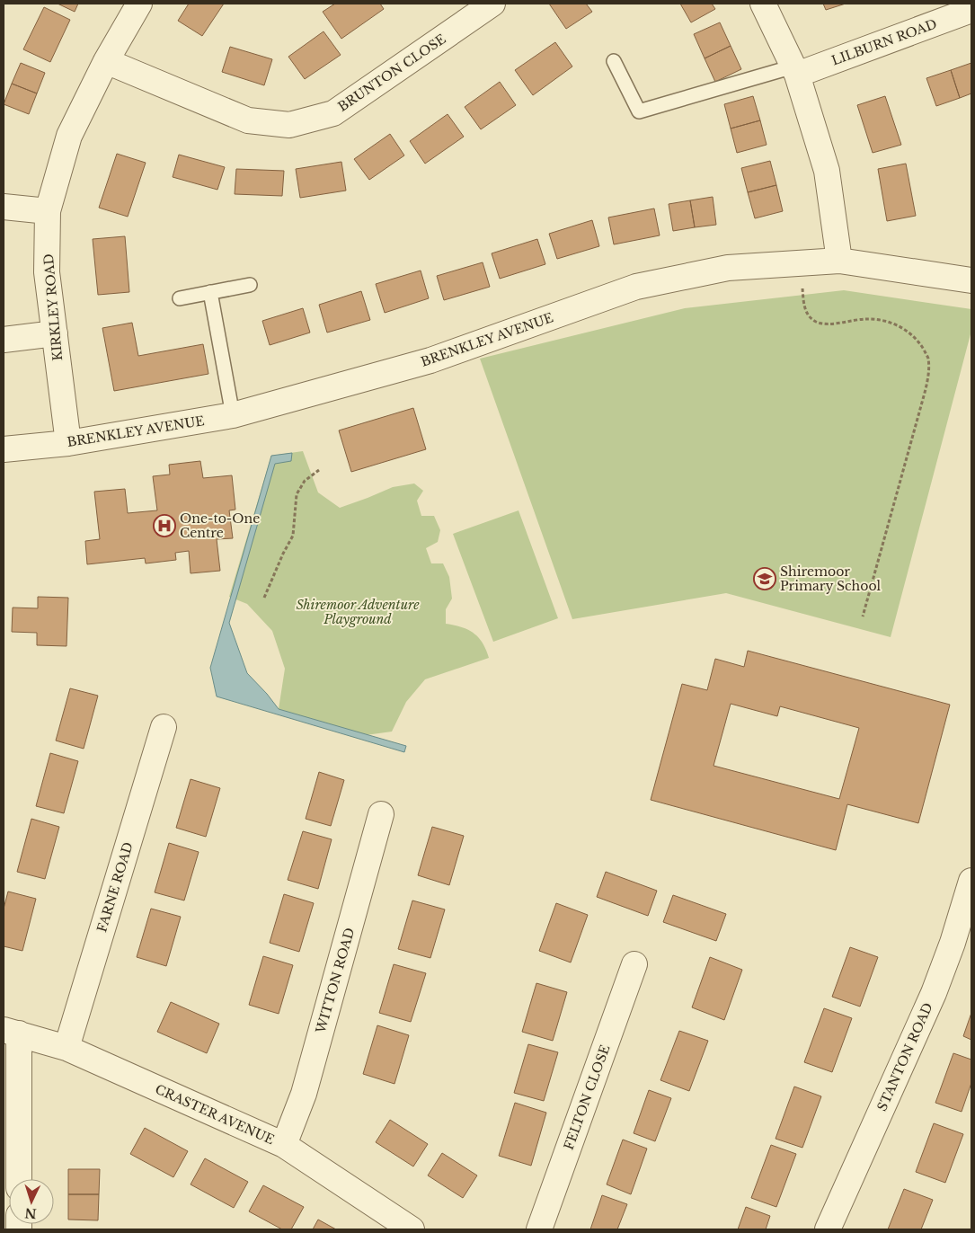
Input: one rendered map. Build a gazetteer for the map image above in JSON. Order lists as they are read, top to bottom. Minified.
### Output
{"streets":{"street":["LILBURN ROAD","BRUNTON CLOSE","KIRKLEY ROAD","BRENKLEY AVENUE","FARNE ROAD","WITTON ROAD","STANTON ROAD","FELTON CLOSE","CRASTER AVENUE"]},"crossings":[["BRUNTON CLOSE","KIRKLEY ROAD"],["KIRKLEY ROAD","BRENKLEY AVENUE"],["FARNE ROAD","CRASTER AVENUE"],["WITTON ROAD","CRASTER AVENUE"]],"parks":["Shiremoor Adventure Playground"],"places":{"hospital":["One-to-One Centre"],"school or university":["Shiremoor Primary School"]},"north":"bottom"}
